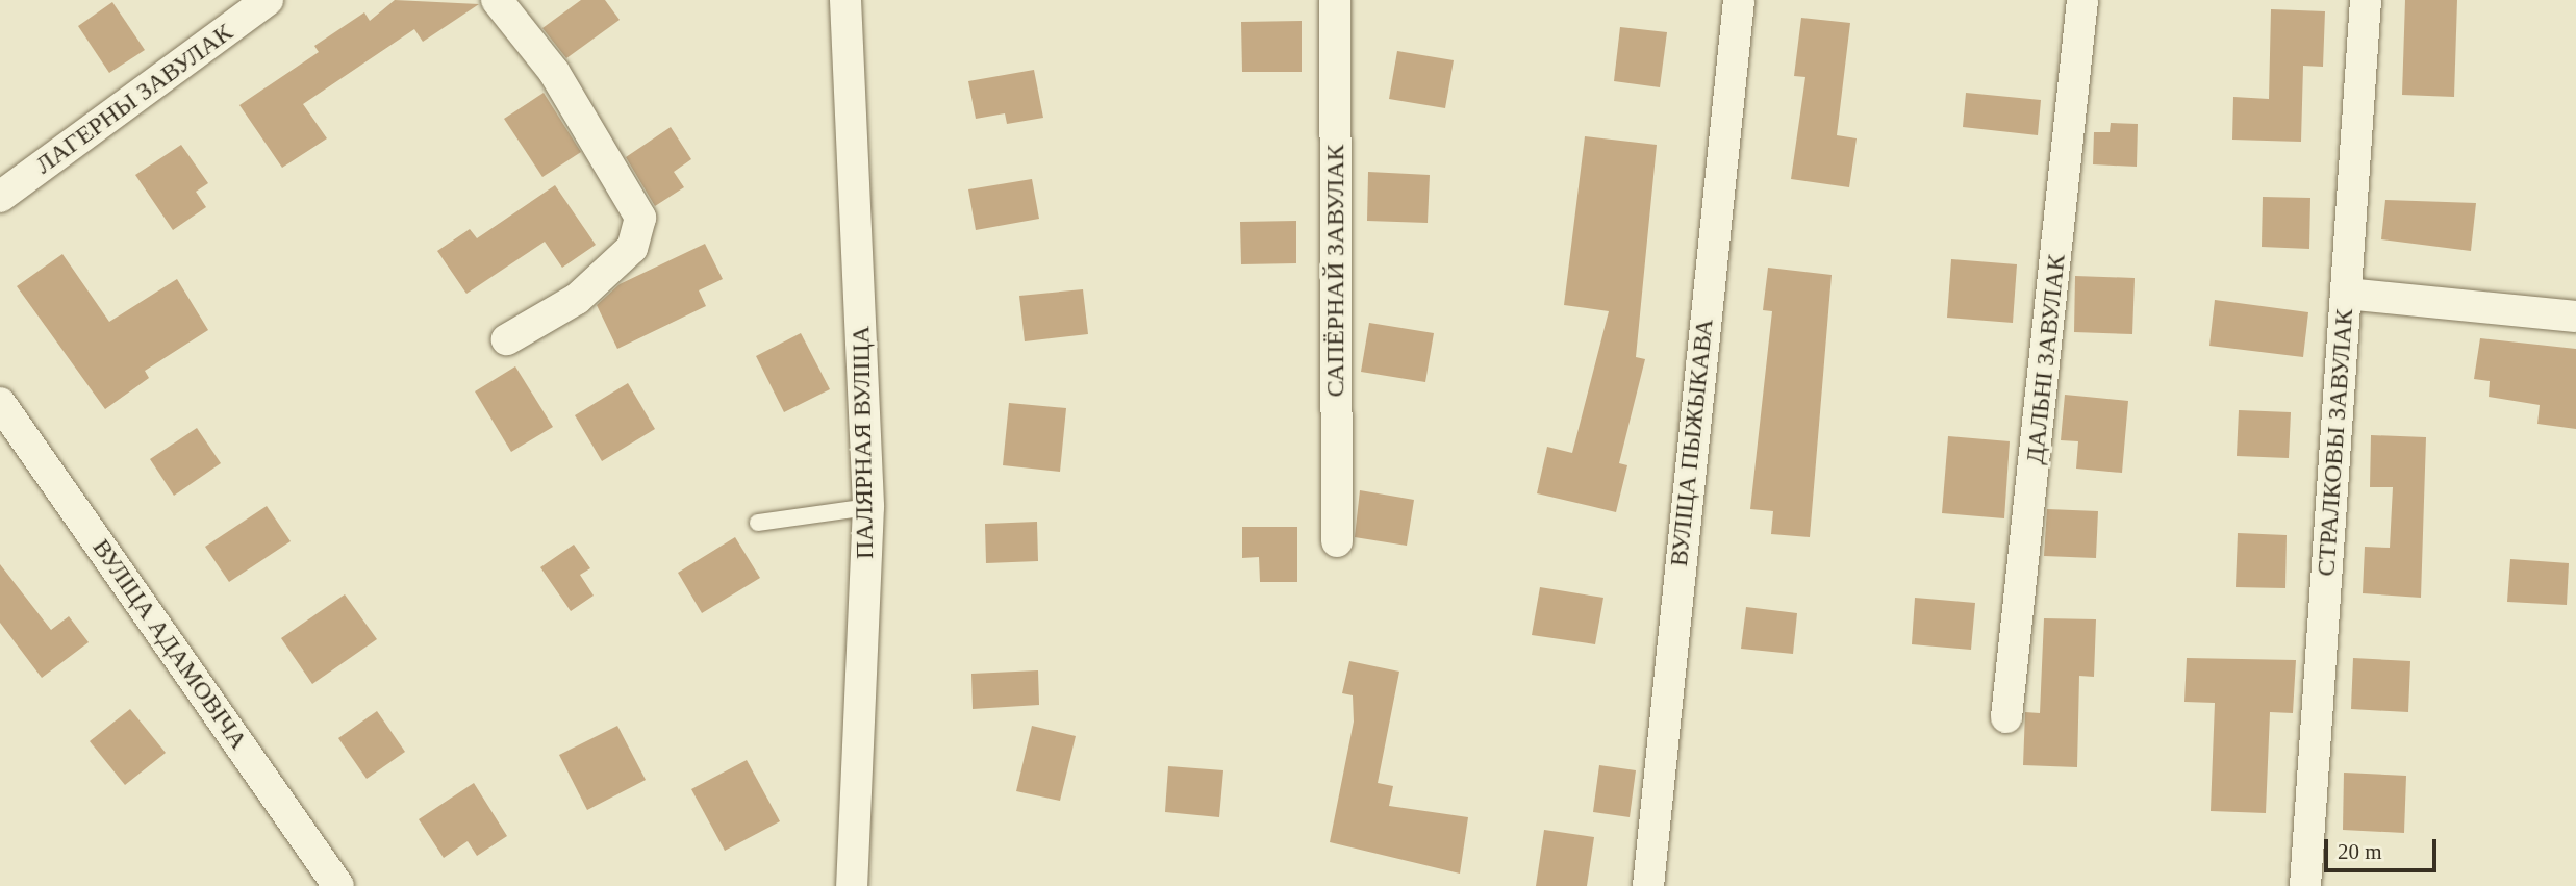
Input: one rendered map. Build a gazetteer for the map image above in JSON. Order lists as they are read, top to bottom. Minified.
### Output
{"streets":{"street":["ЛАГЕРНЫ ЗАВУЛАК","САПЁРНАЙ ЗАВУЛАК","ДАЛЬНІ ЗАВУЛАК","ПАЛЯРНАЯ ВУЛІЦА","ВУЛІЦА ПЫЖЫКАВА","СТРАЛКОВЫ ЗАВУЛАК","ВУЛІЦА АДАМОВІЧА"]},"scale_bar":"20 m"}
